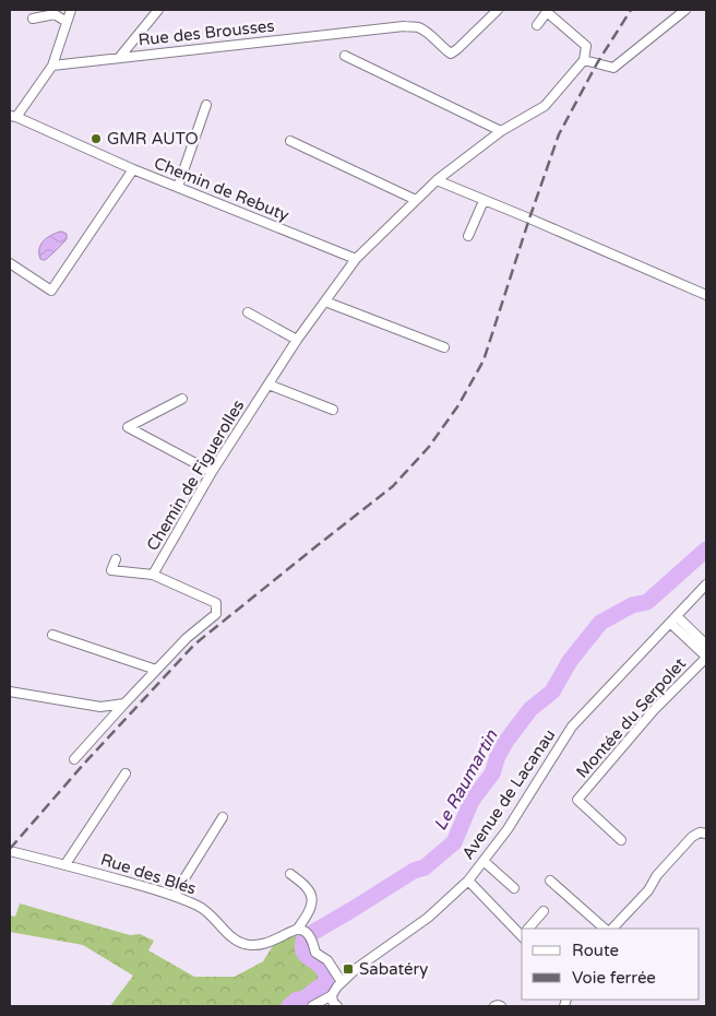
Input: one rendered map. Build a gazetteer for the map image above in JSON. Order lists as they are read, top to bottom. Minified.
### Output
{"streets":{"street":["Rue des Brousses","Chemin de Rebuty","Chemin de Figuerolles","Montée du Serpolet","Avenue de Lacanau","Rue des Blés"]},"crossings":[["Chemin de Rebuty","Chemin de Figuerolles"],["Montée du Serpolet","Avenue de Lacanau"]],"water":["Le Raumartin"],"places":{"other":["GMR AUTO"],"transit":["Sabatéry"]},"legend":["Route","Voie ferrée"]}
